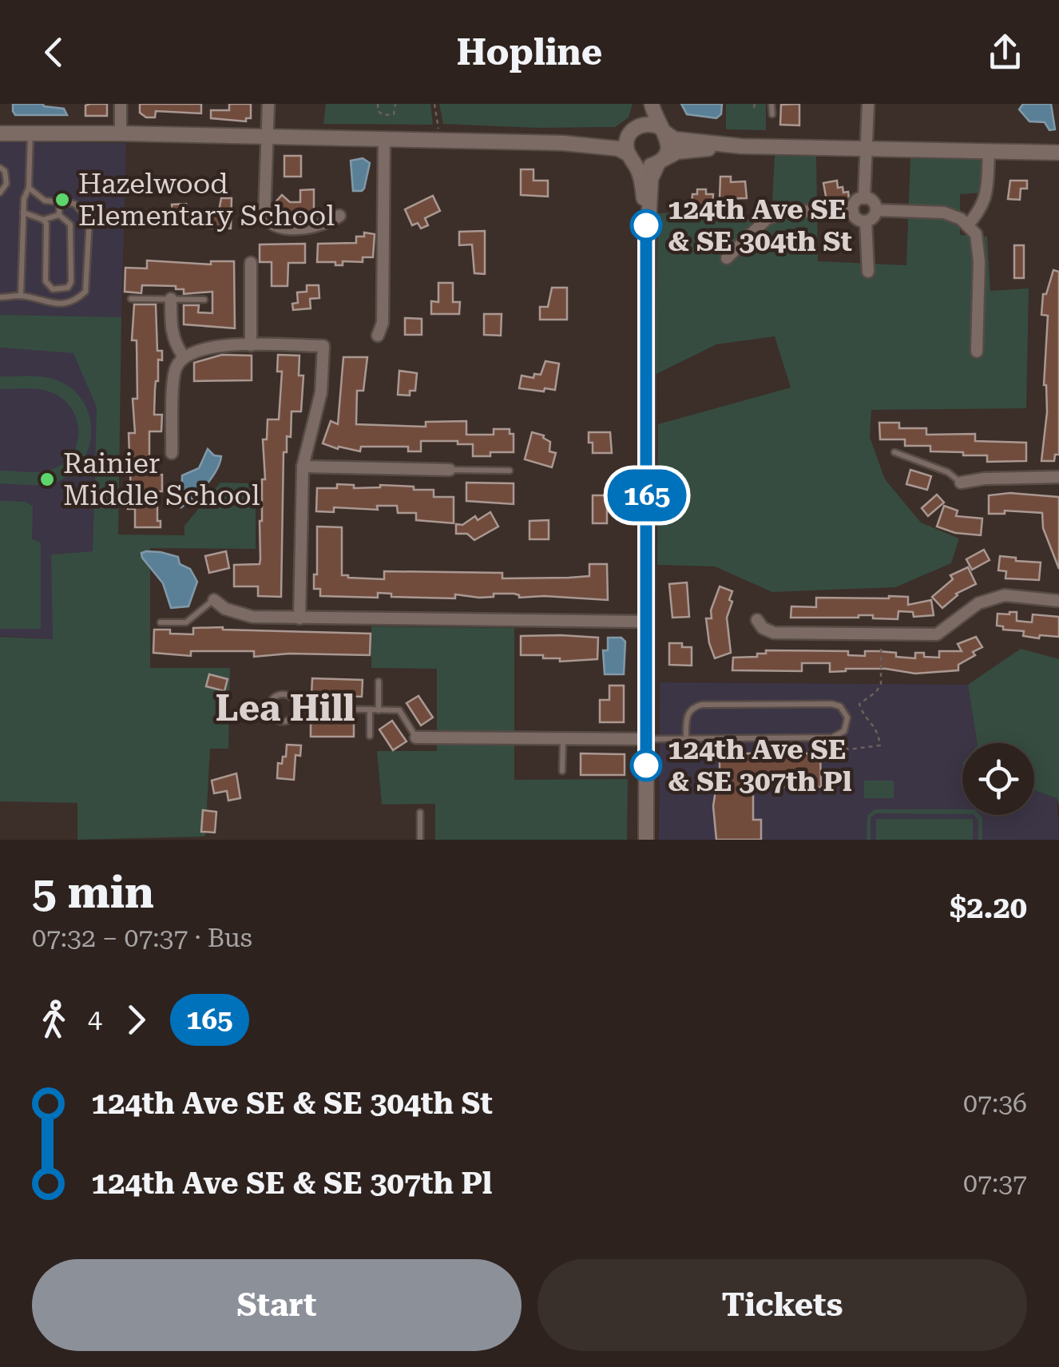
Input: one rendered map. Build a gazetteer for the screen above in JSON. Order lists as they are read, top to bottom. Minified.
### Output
{"districts":["Lea Hill"],"places":["Hazelwood Elementary School","124th Ave SE & SE 304th St","Rainier Middle School","124th Ave SE & SE 307th Pl"],"lines":["bus line 165"],"page":{"header":"Hopline","on_map":"165","heading":["5 min","07:32 – 07:37 · Bus","$2.20"],"legs":["4","165"],"list":[{"name":"124th Ave SE & SE 304th St","value":"07:36"},{"name":"124th Ave SE & SE 307th Pl","value":"07:37"}],"buttons":["Start","Tickets"]}}
